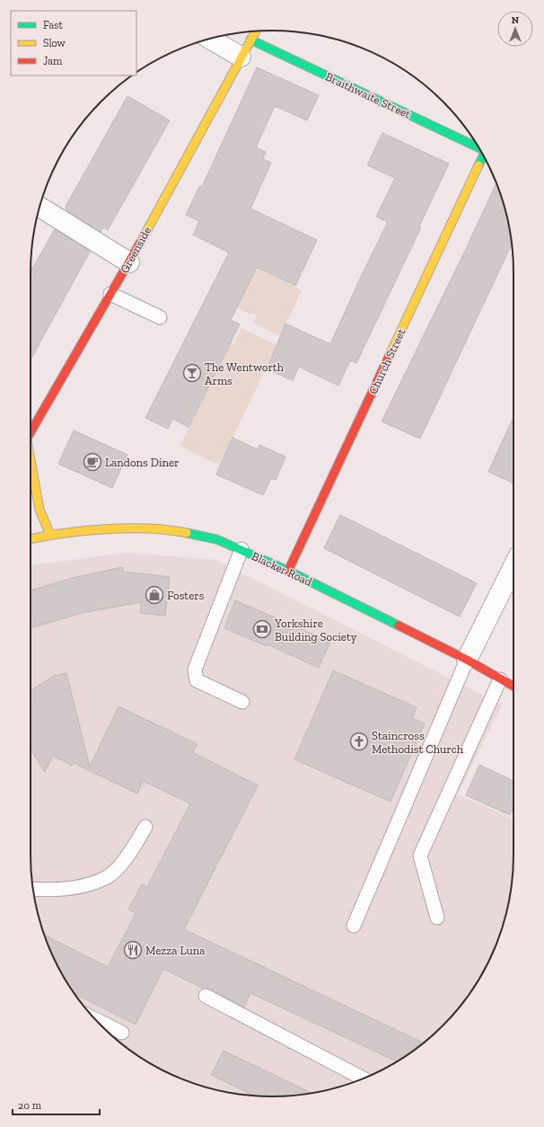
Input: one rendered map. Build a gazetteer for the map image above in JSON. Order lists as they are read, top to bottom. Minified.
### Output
{"streets":{"main road":["Braithwaite Street","Greenside","Church Street","Blacker Road"]},"crossings":[["Braithwaite Street","Greenside"],["Greenside","Blacker Road"],["Church Street","Blacker Road"]],"places":{"bar":["The Wentworth Arms"],"cafe":["Landons Diner"],"shop":["Fosters"],"bank":["Yorkshire Building Society"],"church":["Staincross Methodist Church"],"restaurant":["Mezza Luna"]},"legend":["Fast","Slow","Jam"],"scale_bar":"20 m","north":"top"}
